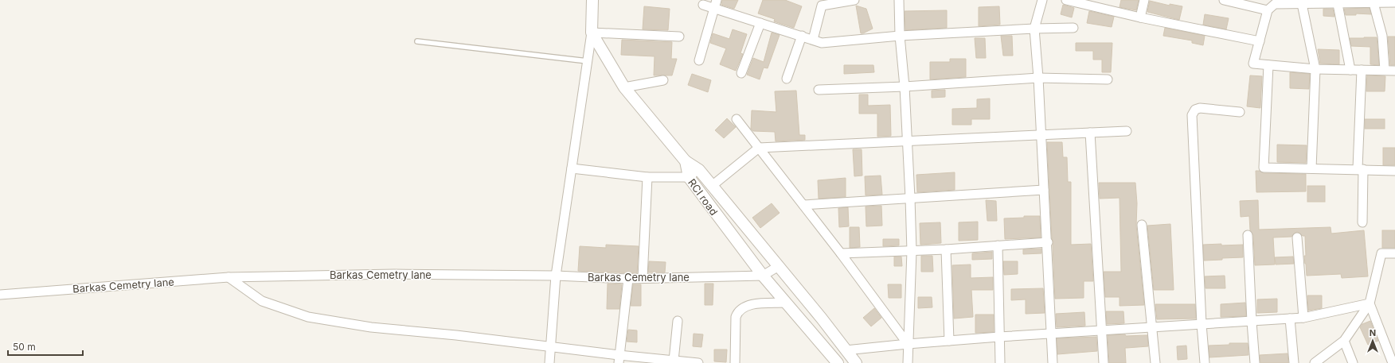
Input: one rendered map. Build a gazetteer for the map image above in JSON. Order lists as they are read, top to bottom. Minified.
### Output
{"streets":{"street":["RCI road","Barkas Cemetry lane"]},"crossings":[["RCI road","Barkas Cemetry lane"]],"scale_bar":"50 m","north":"top"}
